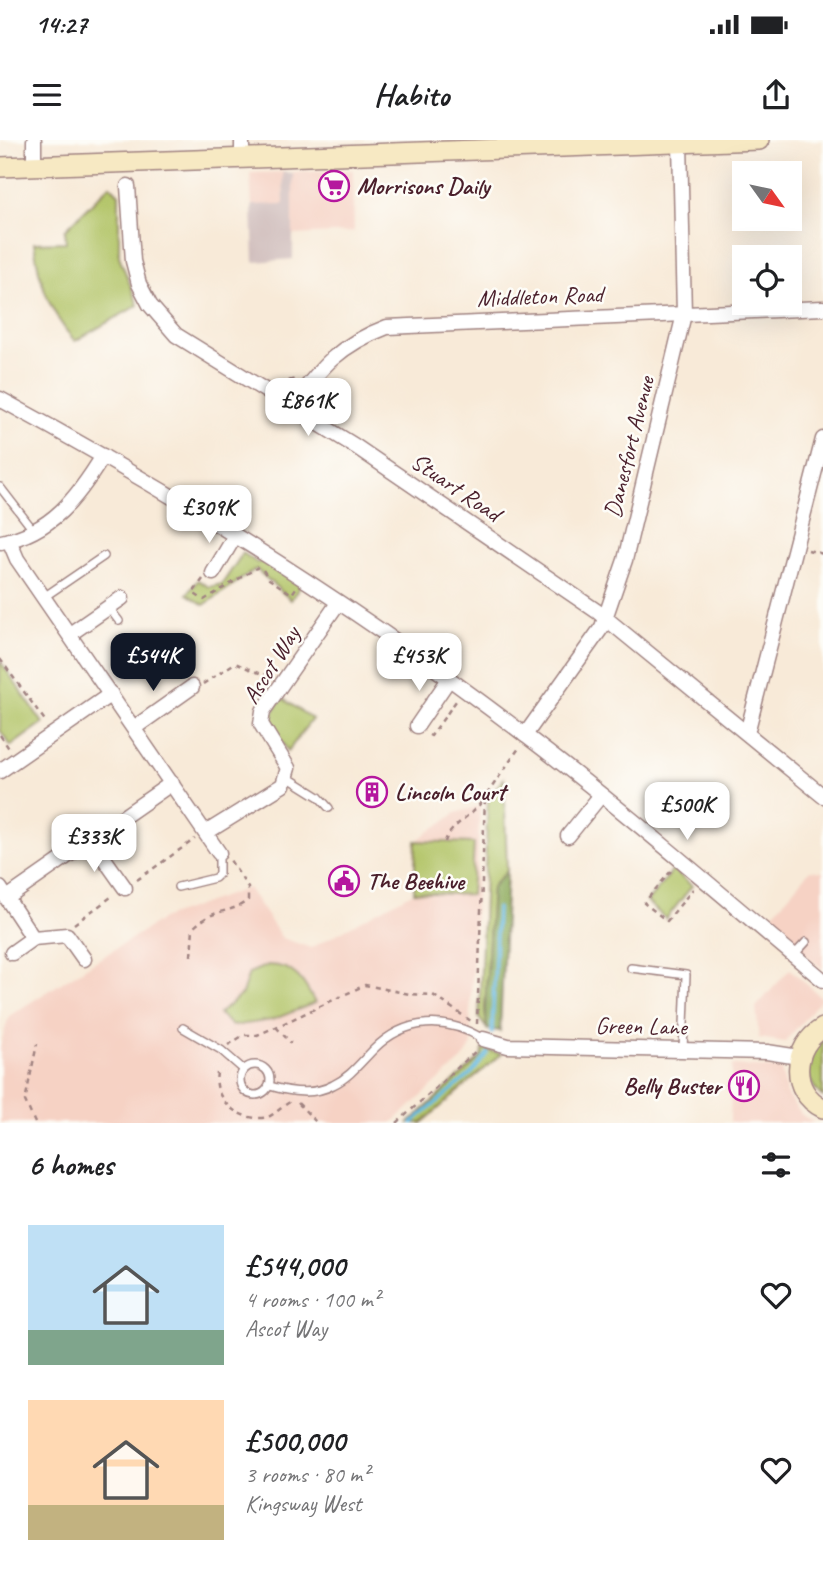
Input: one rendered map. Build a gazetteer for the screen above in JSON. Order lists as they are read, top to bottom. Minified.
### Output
{"streets":{"street":["Middleton Road","Danesfort Avenue","Stuart Road","Ascot Way","Green Lane"]},"crossings":[["Middleton Road","Danesfort Avenue"],["Middleton Road","Stuart Road"],["Danesfort Avenue","Stuart Road"]],"places":{"supermarket":["Morrisons Daily"],"building":["Lincoln Court"],"public building":["The Beehive"],"restaurant":["Belly Buster"]},"north":"bottom right","page":{"status":"14:27","header":"Habito","price":["£861K","£309K","£544K","£453K","£500K","£333K"],"heading":"6 homes","list":[{"name":"£544,000","note":"4 rooms · 100 m² · Ascot Way"},{"name":"£500,000","note":"3 rooms · 80 m² · Kingsway West"}]}}
